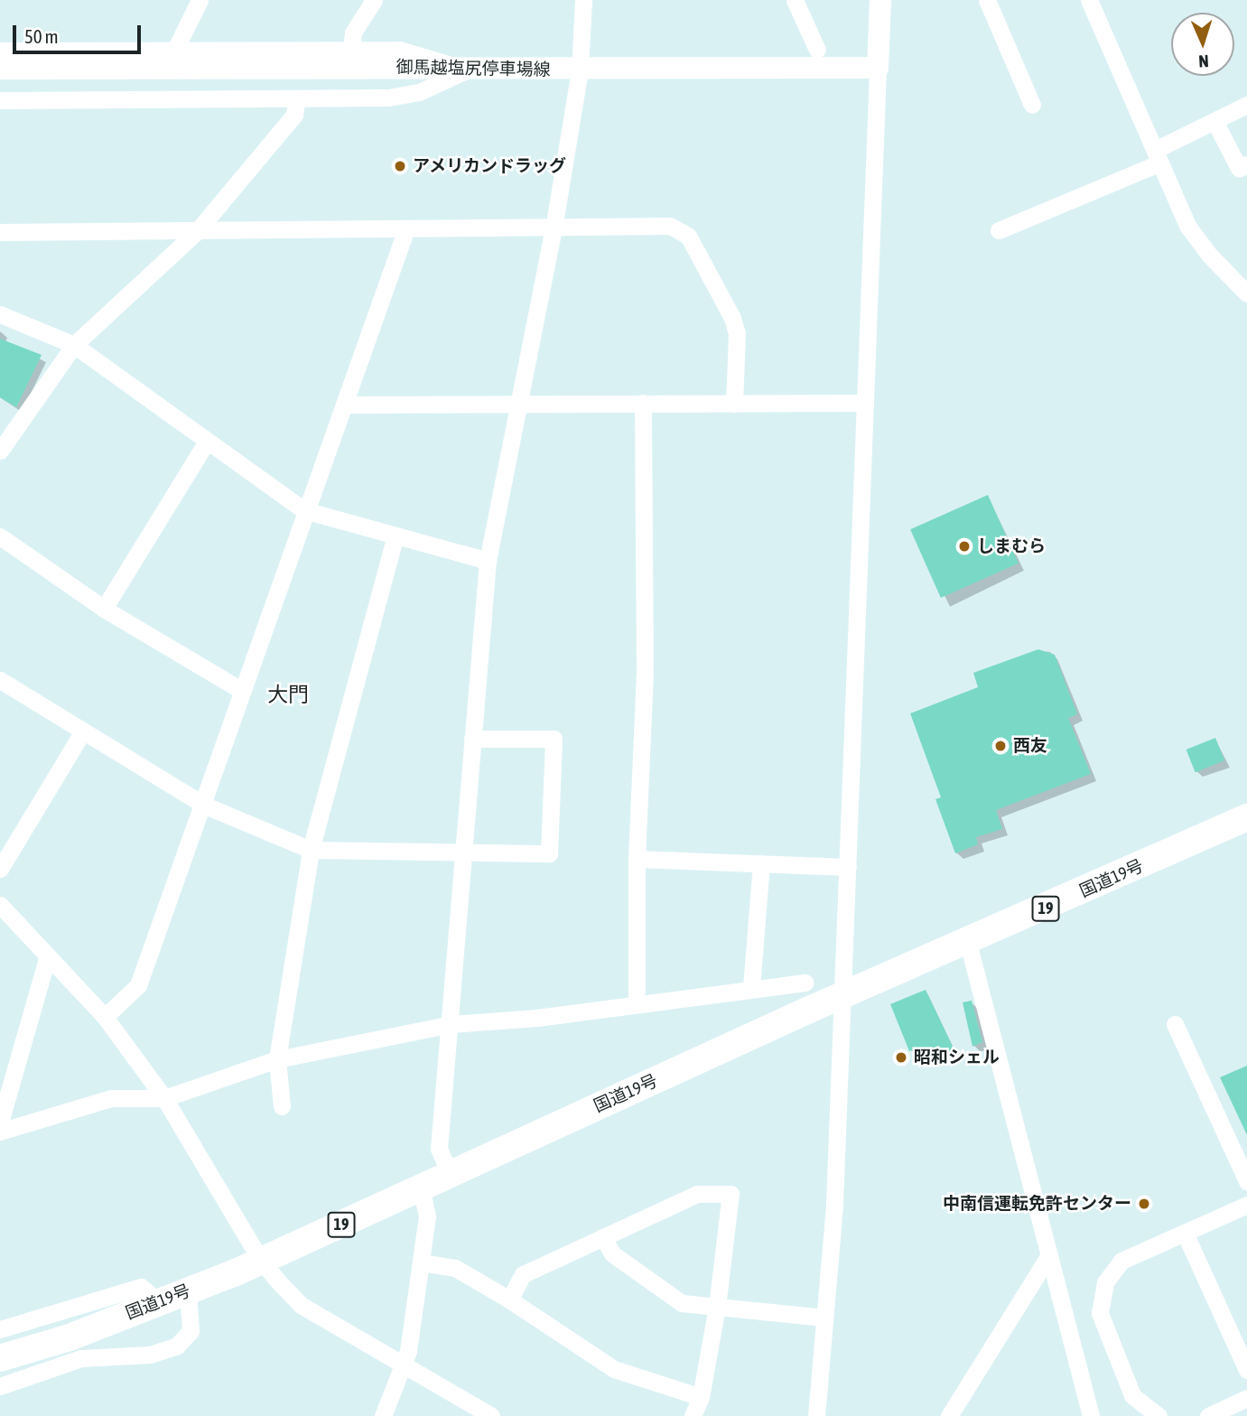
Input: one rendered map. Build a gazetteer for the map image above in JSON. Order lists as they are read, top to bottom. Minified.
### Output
{"streets":{"highway":["国道19号","19"],"main road":["御馬越塩尻停車場線"]},"districts":["大門"],"places":["アメリカンドラッグ","しまむら","西友","昭和シェル","中南信運転免許センター"],"scale_bar":"50 m","north":"bottom"}
